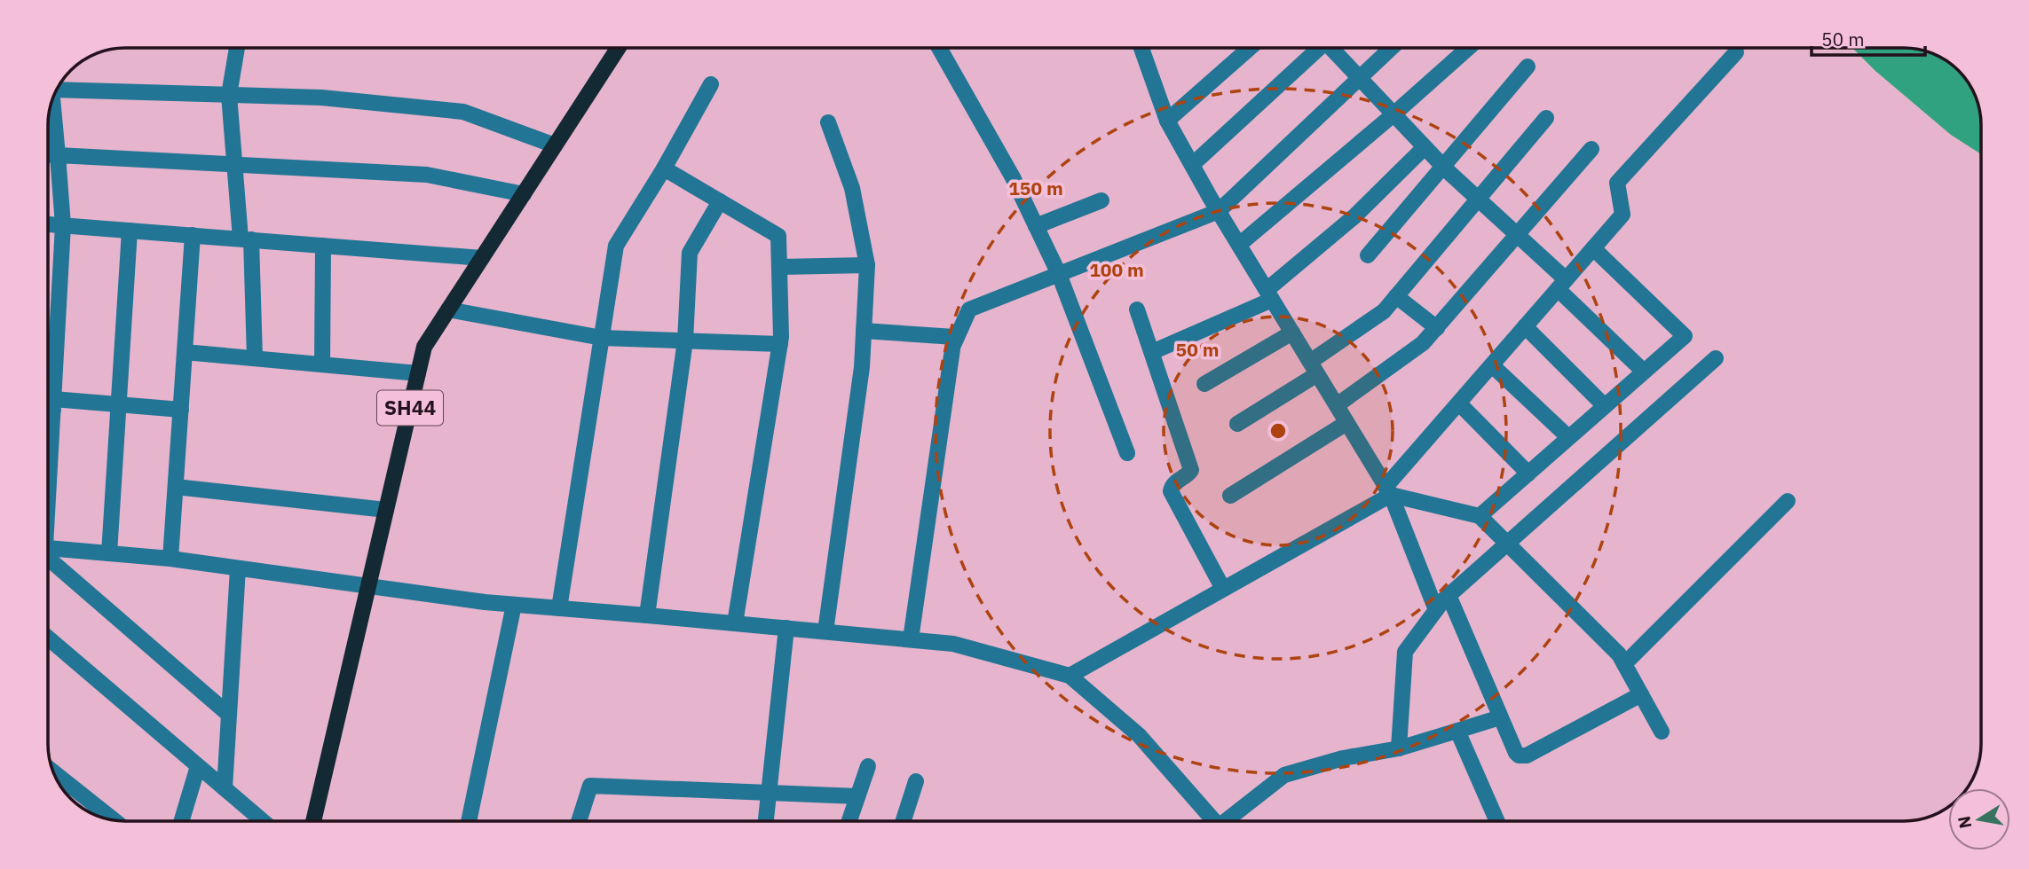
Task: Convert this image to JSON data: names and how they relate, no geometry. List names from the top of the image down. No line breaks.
{"streets":{"main road":["SH44"]},"scale_bar":"50 m","north":"left","rings":["150 m","100 m","50 m"]}
